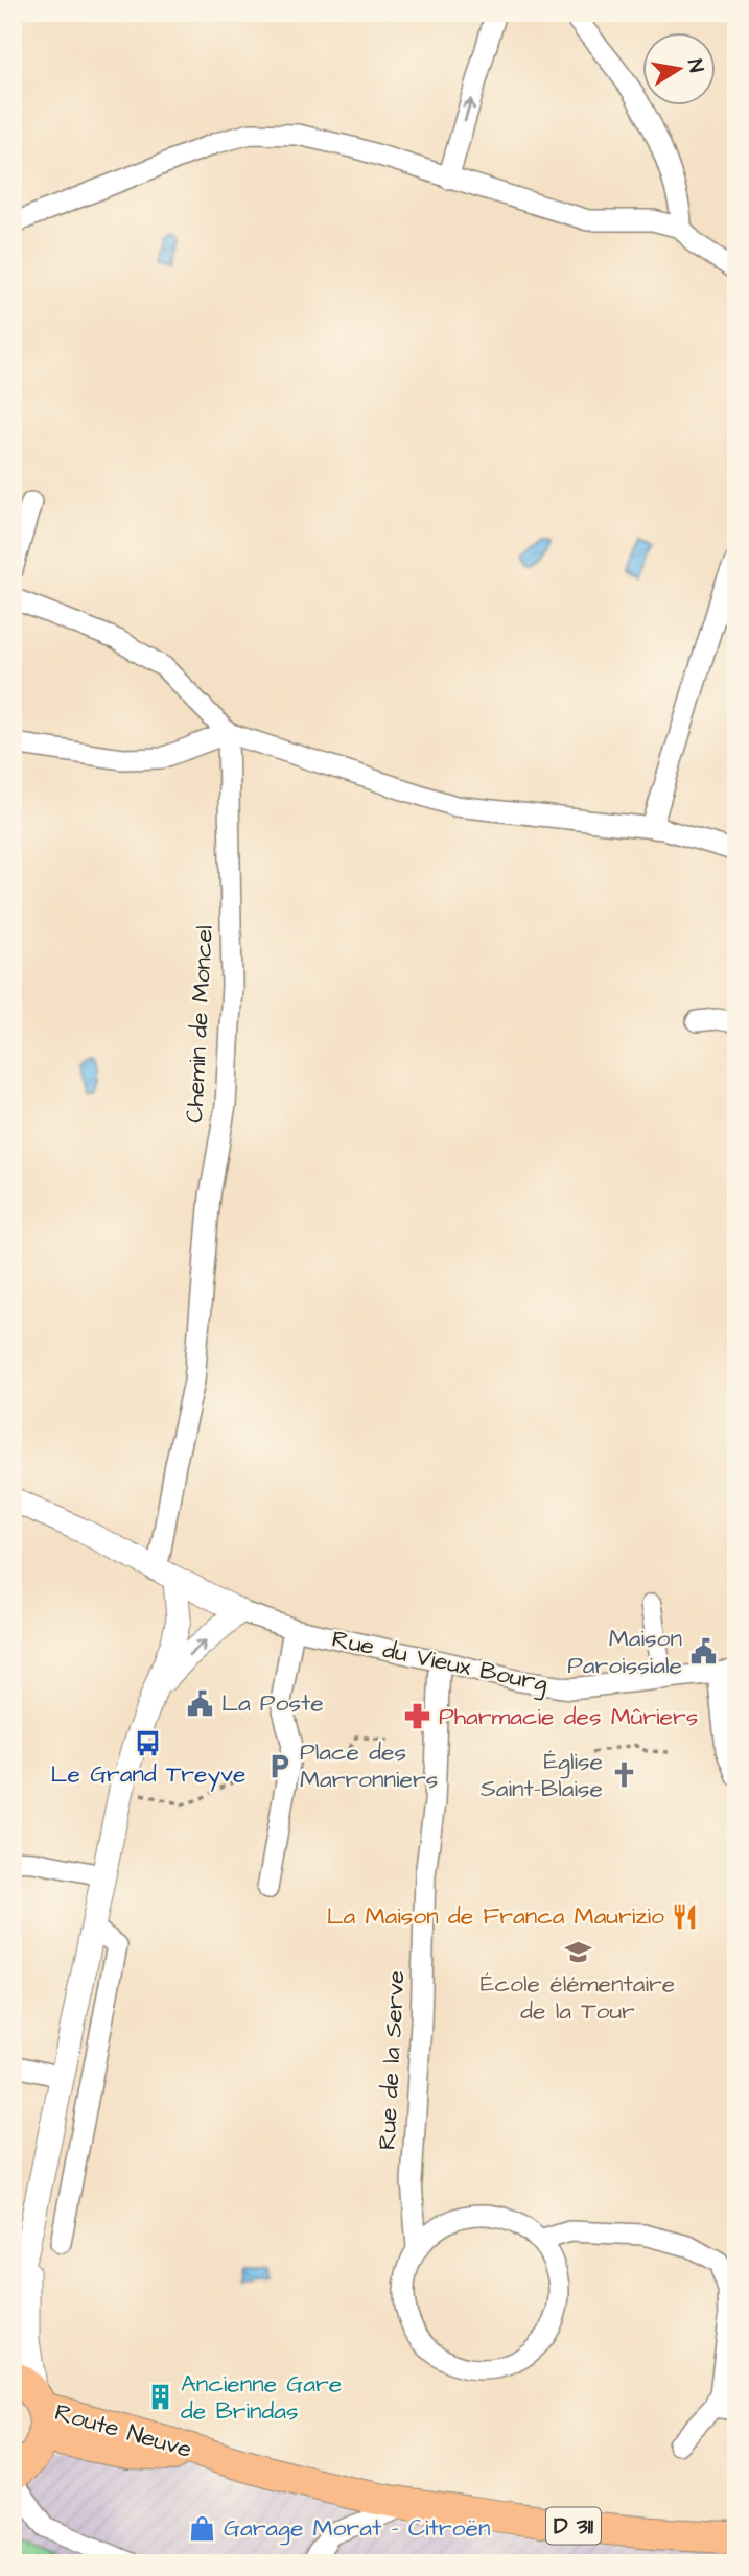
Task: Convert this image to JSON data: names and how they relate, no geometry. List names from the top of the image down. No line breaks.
{"streets":{"main road":["Route Neuve","D 311"],"street":["Chemin de Moncel","Rue du Vieux Bourg","Rue de la Serve"]},"crossings":[["Chemin de Moncel","Rue du Vieux Bourg"],["Rue du Vieux Bourg","Rue de la Serve"],["Route Neuve","D 311"]],"places":{"public building":["Maison Paroissiale","La Poste"],"pharmacy":["Pharmacie des Mûriers"],"bus stop":["Le Grand Treyve"],"parking":["Place des Marronniers"],"church":["Église Saint-Blaise"],"restaurant":["La Maison de Franca Maurizio"],"school or university":["École élémentaire de la Tour"],"building":["Ancienne Gare de Brindas"],"shop":["Garage Morat - Citroën"]},"north":"right"}
